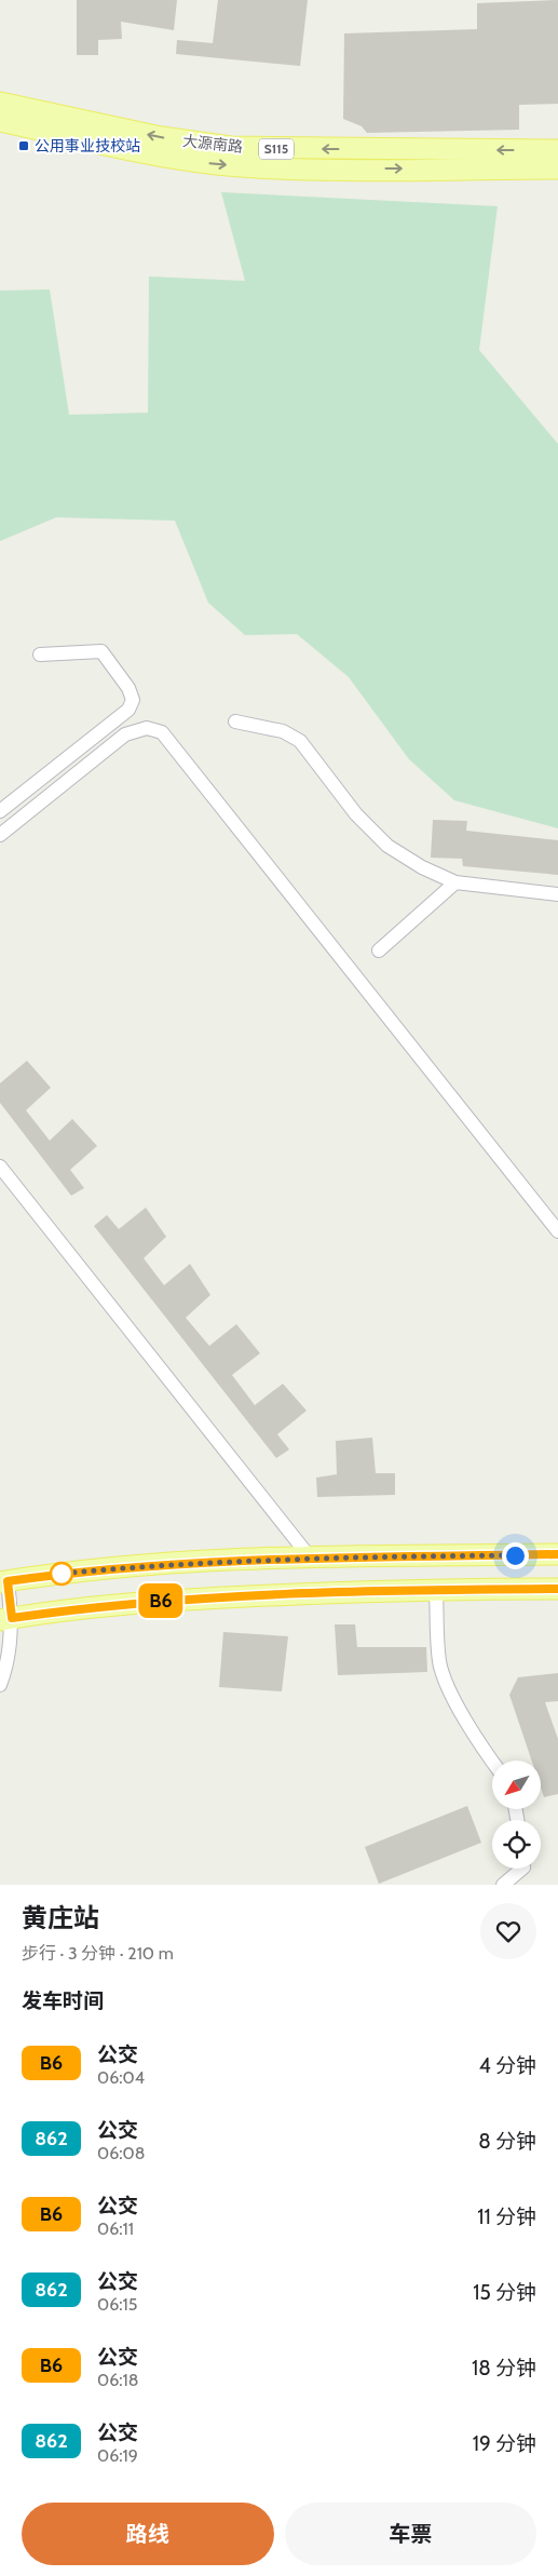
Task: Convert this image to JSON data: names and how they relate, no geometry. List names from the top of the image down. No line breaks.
{"streets":{"main road":["大源南路","S115"]},"places":{"transit":["公用事业技校站"]},"lines":["bus line B6"],"north":"bottom left","page":{"on_map":"B6","heading":[["黄庄站","步行 · 3 分钟 · 210 m"],"发车时间"],"list":[{"mark":"B6","name":"公交","note":"06:04","value":"4 分钟"},{"mark":"862","name":"公交","note":"06:08","value":"8 分钟"},{"mark":"B6","name":"公交","note":"06:11","value":"11 分钟"},{"mark":"862","name":"公交","note":"06:15","value":"15 分钟"},{"mark":"B6","name":"公交","note":"06:18","value":"18 分钟"},{"mark":"862","name":"公交","note":"06:19","value":"19 分钟"}],"buttons":["路线","车票"]}}
